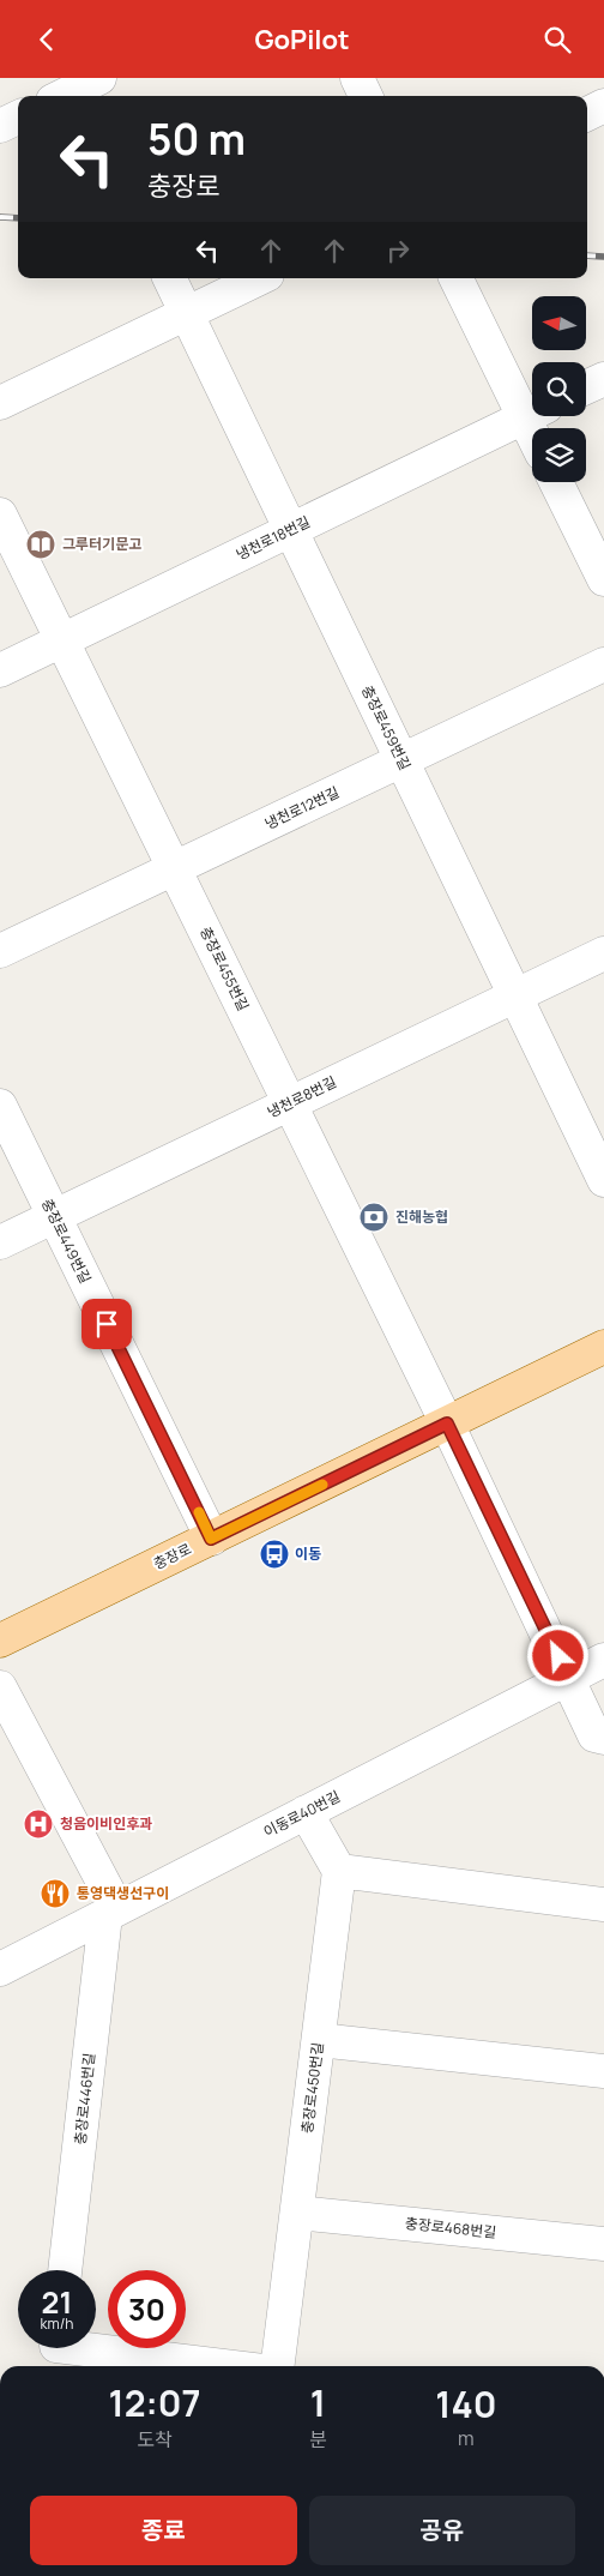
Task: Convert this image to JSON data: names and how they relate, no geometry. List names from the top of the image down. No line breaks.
{"streets":{"main road":["충장로"],"street":["냉천로18번길","충장로459번길","냉천로12번길","충장로455번길","냉천로8번길","충장로449번길","이동로40번길","충장로450번길","충장로446번길","충장로468번길"]},"crossings":[["냉천로18번길","충장로459번길"],["냉천로18번길","충장로455번길"],["충장로459번길","냉천로12번길"],["충장로459번길","냉천로8번길"],["냉천로12번길","충장로455번길"],["충장로455번길","냉천로8번길"],["충장로455번길","충장로"],["충장로455번길","이동로40번길"],["냉천로8번길","충장로449번길"],["충장로449번길","충장로"],["이동로40번길","충장로446번길"],["충장로450번길","충장로468번길"]],"places":{"library":["그루터기문고"],"bank":["진해농협"],"bus stop":["이동"],"hospital":["청음이비인후과"],"restaurant":["통영댁생선구이"]},"north":"left","page":{"header":"GoPilot","turn":["50 m","충장로"],"speed":"21 km/h","limit":"30","eta":["12:07","도착","1","분","140","m"],"buttons":["종료","공유"]}}
